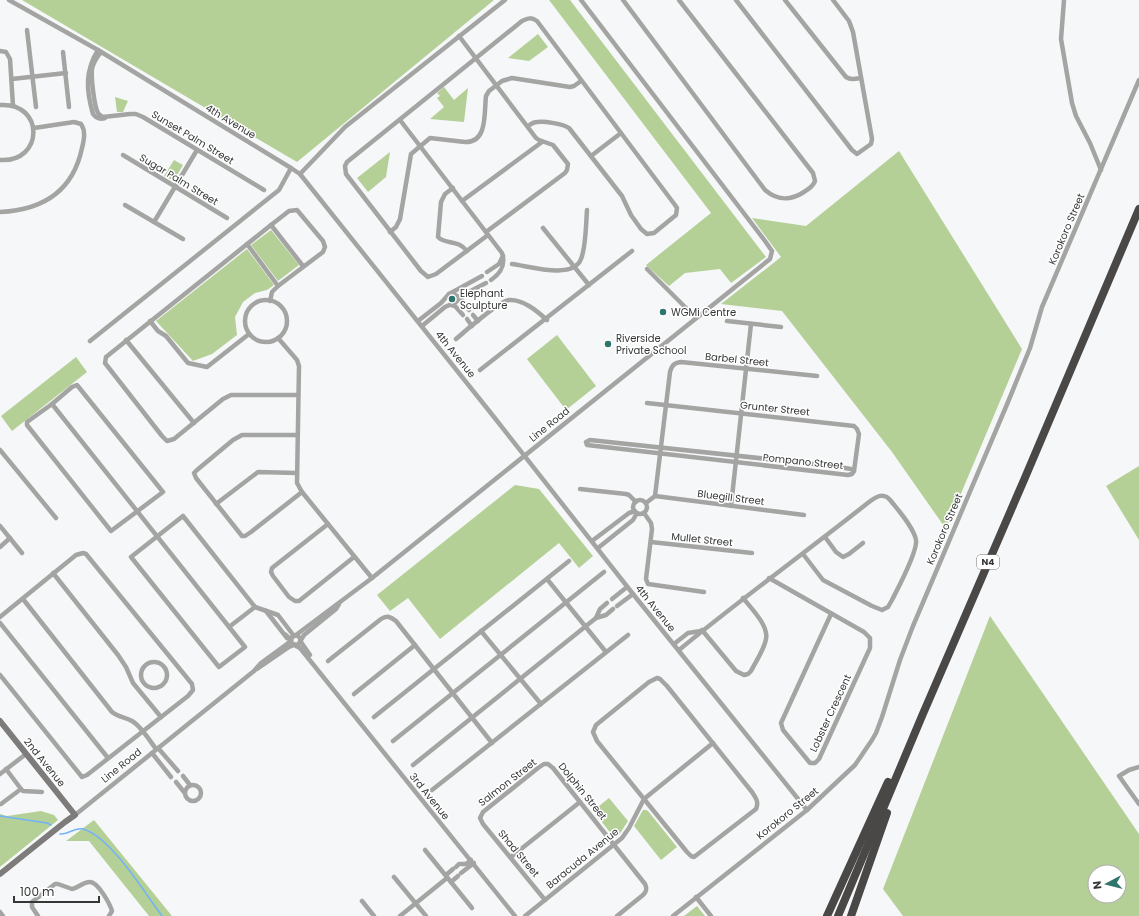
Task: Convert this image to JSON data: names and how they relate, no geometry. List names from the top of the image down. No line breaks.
{"streets":{"highway":["N4"],"street":["4th Avenue","Sunset Palm Street","Sugar Palm Street","Korokoro Street","Barbel Street","Grunter Street","Line Road","Pompano Street","Bluegill Street","Mullet Street","Lobster Crescent","2nd Avenue","Salmon Street","Dolphin Street","3rd Avenue","Shad Street","Baracuda Avenue"]},"crossings":[["4th Avenue","Sunset Palm Street"],["4th Avenue","Korokoro Street"],["4th Avenue","Line Road"],["Barbel Street","Grunter Street"],["Grunter Street","Pompano Street"],["Line Road","2nd Avenue"],["Line Road","3rd Avenue"],["Salmon Street","Dolphin Street"],["Salmon Street","Shad Street"],["Dolphin Street","Baracuda Avenue"],["Shad Street","Baracuda Avenue"]],"places":["Elephant Sculpture","WGMi Centre","Riverside Private School"],"scale_bar":"100 m","north":"left"}
